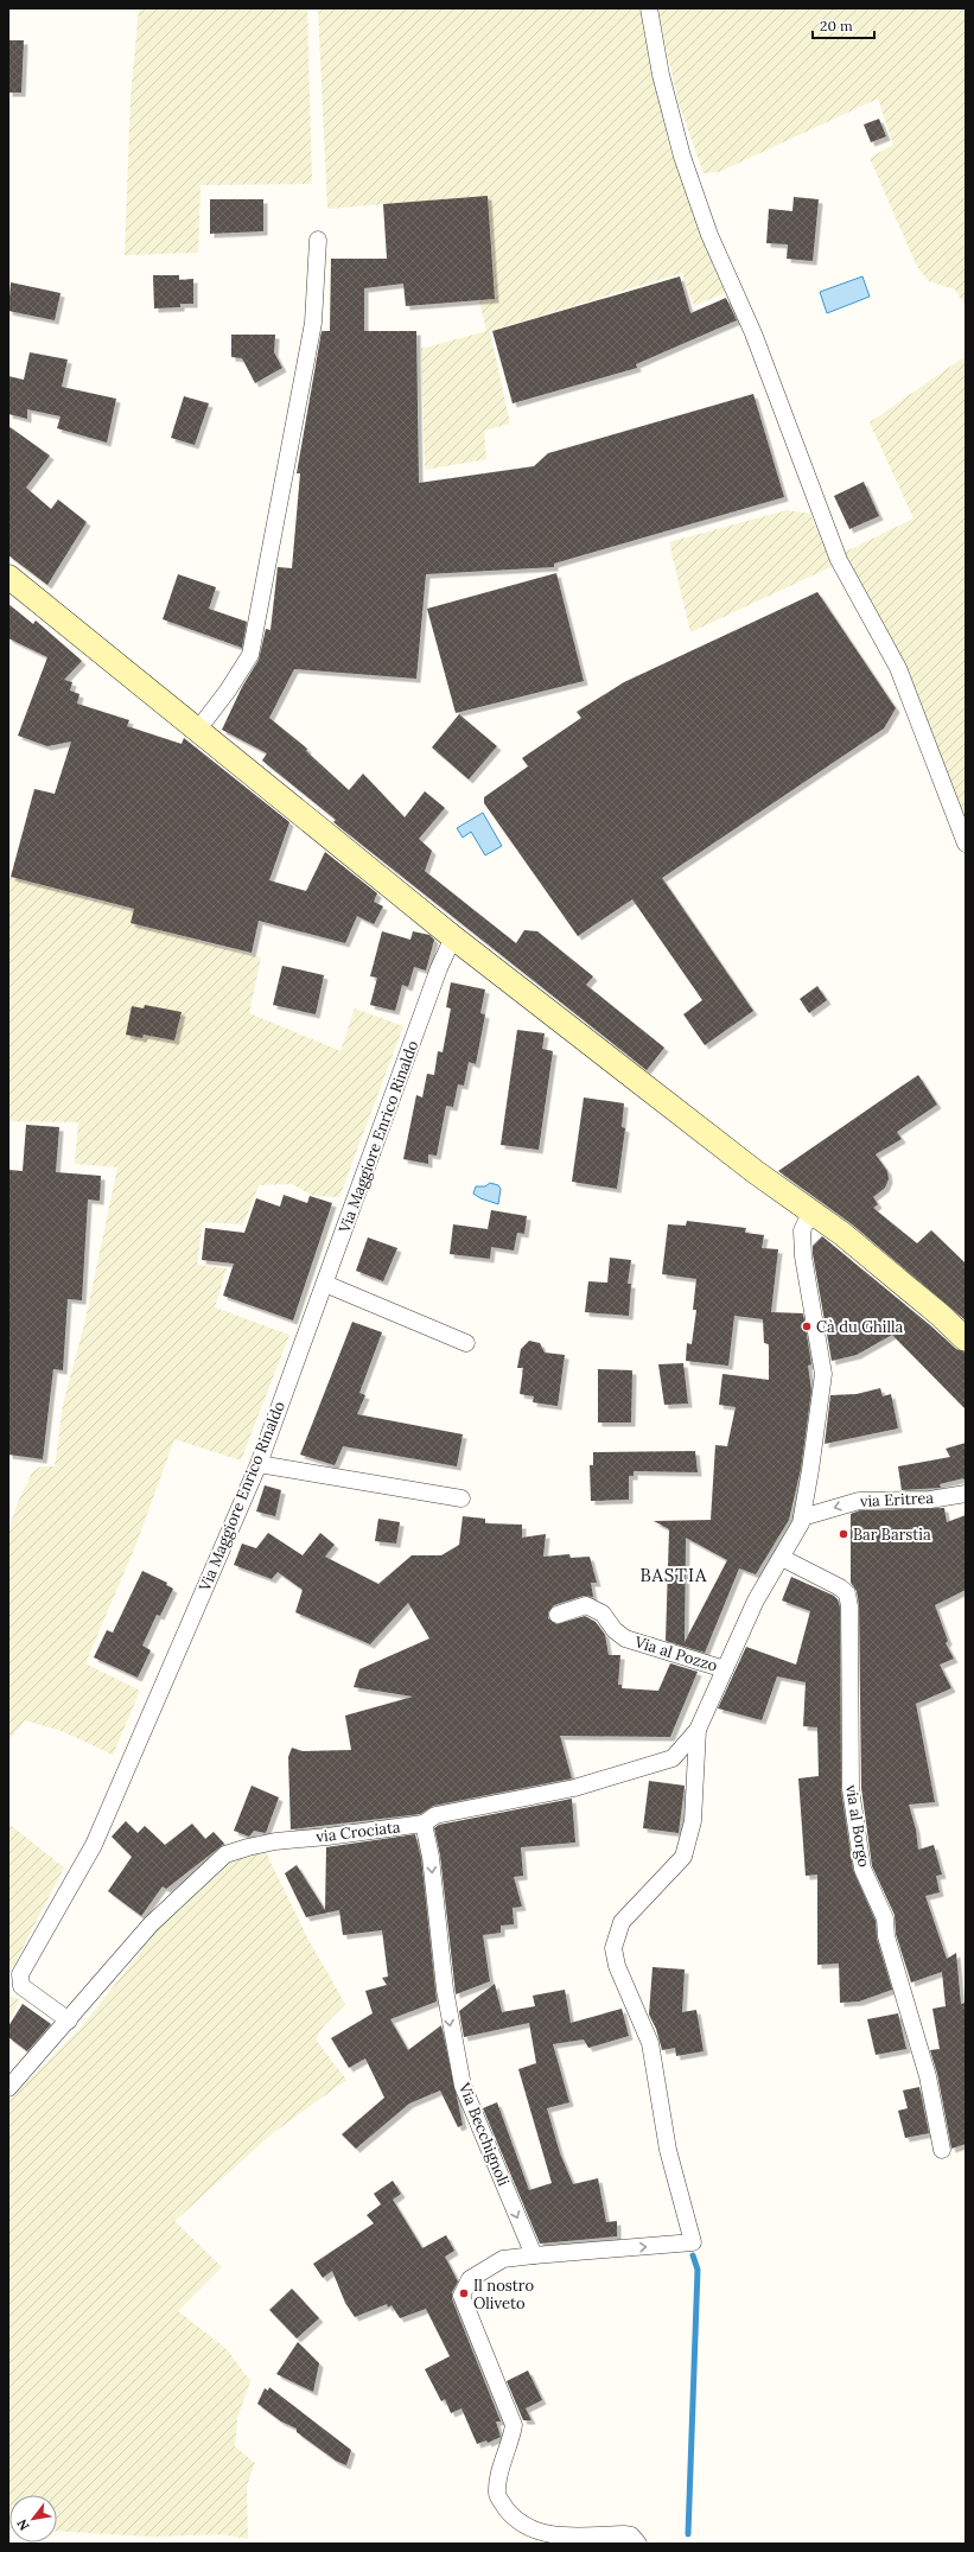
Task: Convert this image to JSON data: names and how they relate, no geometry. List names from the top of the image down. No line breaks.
{"streets":{"street":["Via Maggiore Enrico Rinaldo","via Eritrea","Via al Pozzo","via al Borgo","via Crociata","Via Becchignoli"]},"crossings":[["Via Maggiore Enrico Rinaldo","via Crociata"],["via Crociata","Via Becchignoli"]],"one_way":["via Eritrea","Via Becchignoli"],"districts":["BASTIA"],"places":["Cà du Ghilla","Bar Barstia","Il nostro Oliveto"],"scale_bar":"20 m","north":"bottom left"}
